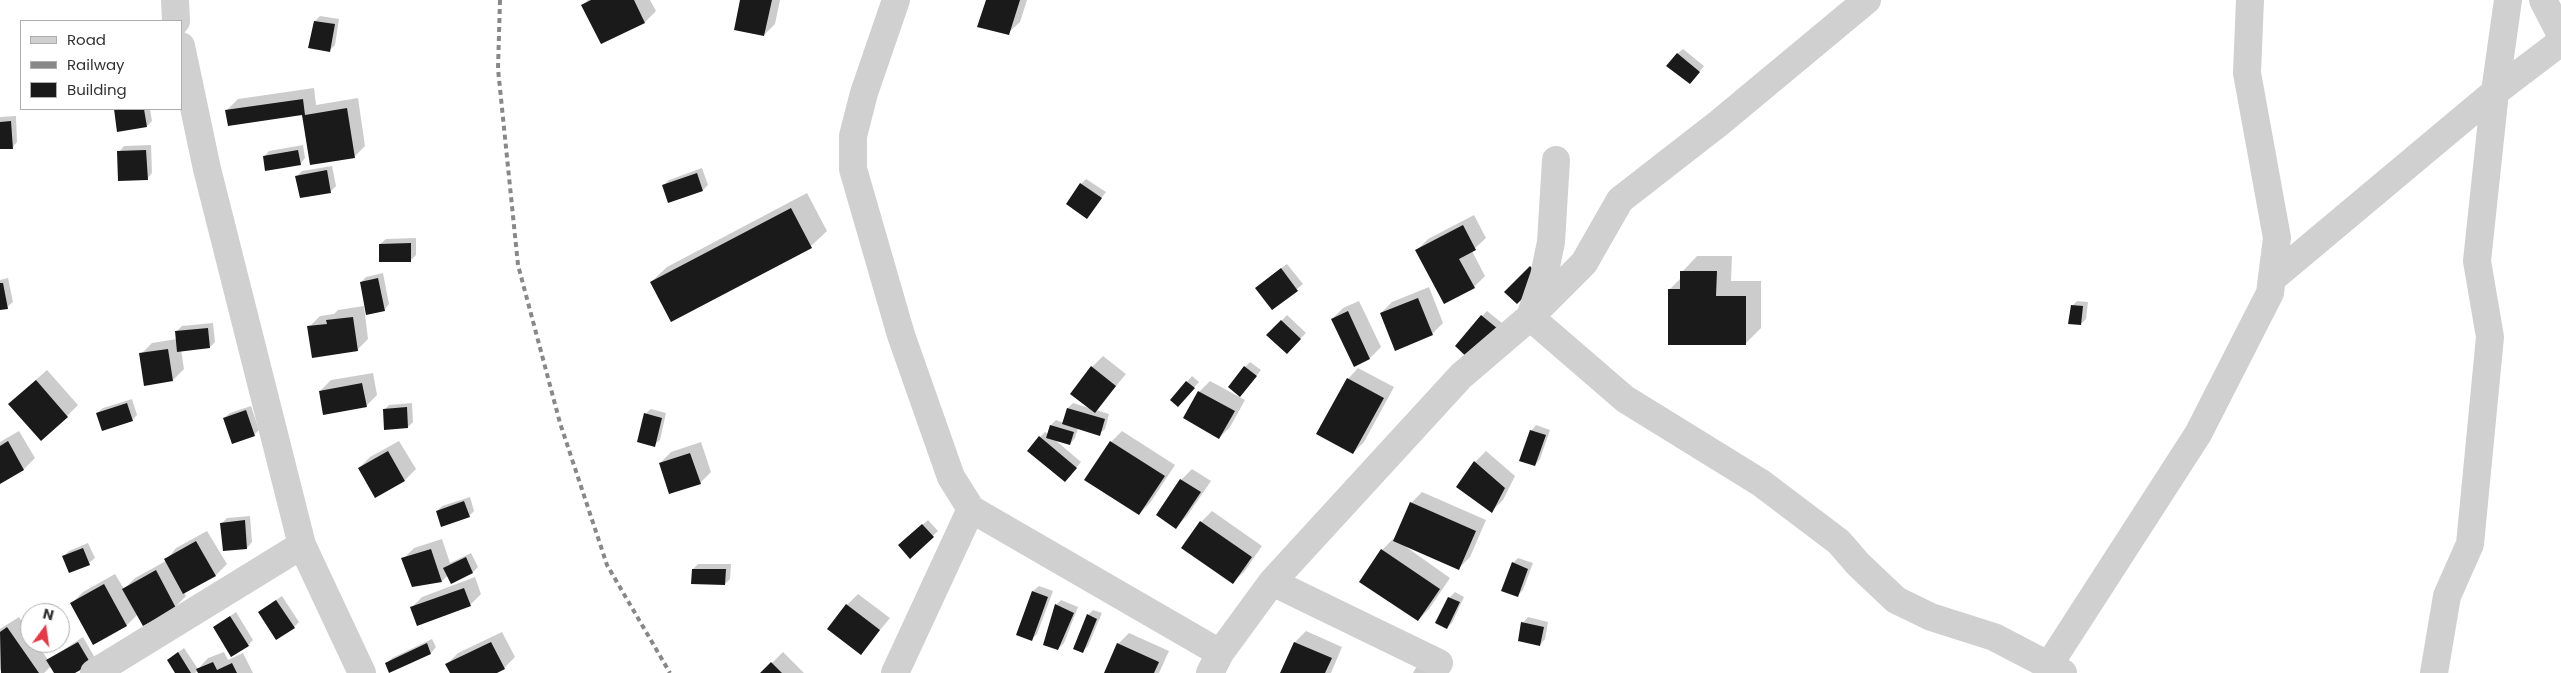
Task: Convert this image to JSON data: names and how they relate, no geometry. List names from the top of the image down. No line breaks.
{"legend":["Road","Railway","Building"],"north":"top"}
